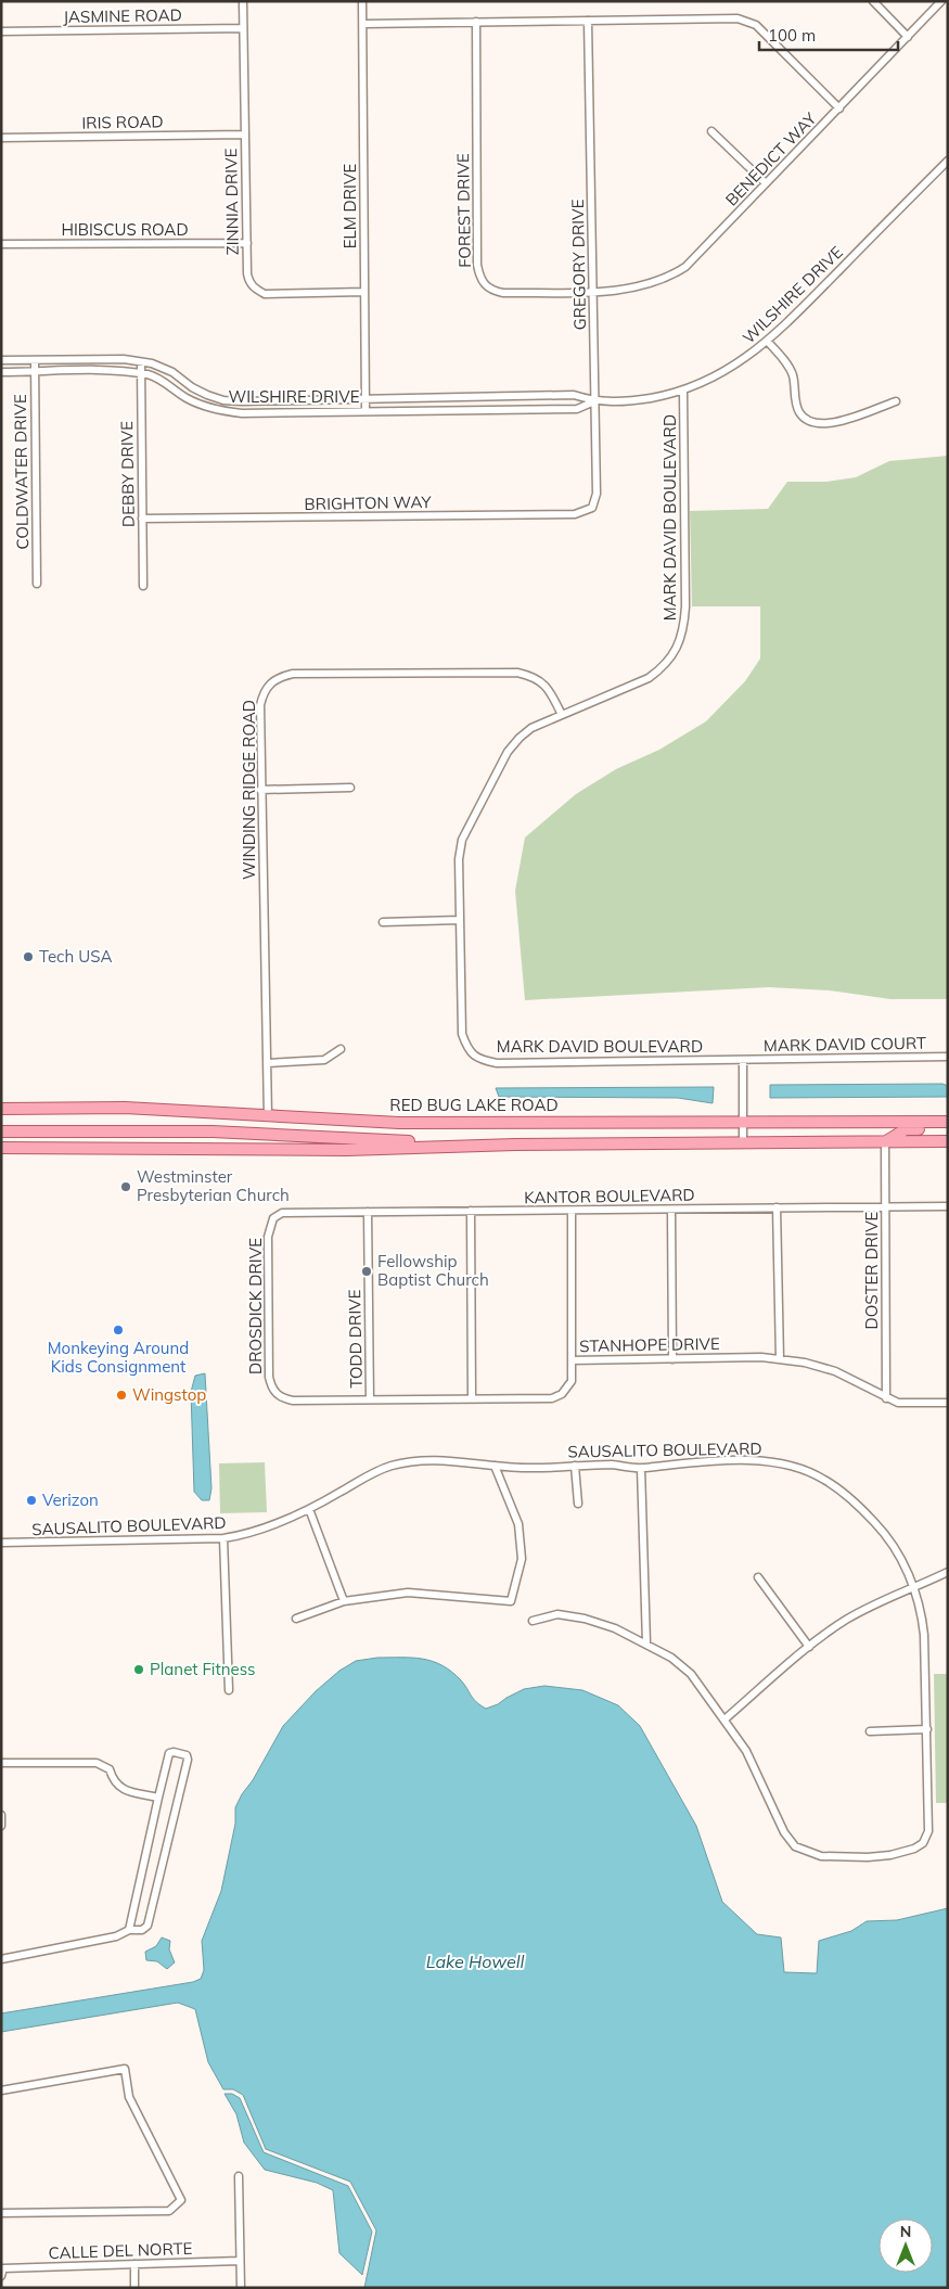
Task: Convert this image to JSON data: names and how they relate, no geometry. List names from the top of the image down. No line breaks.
{"streets":{"main road":["RED BUG LAKE ROAD"],"street":["JASMINE ROAD","IRIS ROAD","BENEDICT WAY","ZINNIA DRIVE","ELM DRIVE","FOREST DRIVE","HIBISCUS ROAD","GREGORY DRIVE","WILSHIRE DRIVE","COLDWATER DRIVE","DEBBY DRIVE","BRIGHTON WAY","MARK DAVID BOULEVARD","WINDING RIDGE ROAD","MARK DAVID COURT","KANTOR BOULEVARD","DOSTER DRIVE","DROSDICK DRIVE","TODD DRIVE","STANHOPE DRIVE","SAUSALITO BOULEVARD","CALLE DEL NORTE"]},"crossings":[["JASMINE ROAD","ZINNIA DRIVE"],["IRIS ROAD","ZINNIA DRIVE"],["BENEDICT WAY","FOREST DRIVE"],["BENEDICT WAY","GREGORY DRIVE"],["ZINNIA DRIVE","ELM DRIVE"],["ZINNIA DRIVE","HIBISCUS ROAD"],["ELM DRIVE","WILSHIRE DRIVE"],["FOREST DRIVE","GREGORY DRIVE"],["GREGORY DRIVE","WILSHIRE DRIVE"],["GREGORY DRIVE","BRIGHTON WAY"],["WILSHIRE DRIVE","COLDWATER DRIVE"],["WILSHIRE DRIVE","DEBBY DRIVE"],["WILSHIRE DRIVE","MARK DAVID BOULEVARD"],["DEBBY DRIVE","BRIGHTON WAY"],["MARK DAVID BOULEVARD","WINDING RIDGE ROAD"],["MARK DAVID BOULEVARD","MARK DAVID COURT"],["WINDING RIDGE ROAD","RED BUG LAKE ROAD"],["KANTOR BOULEVARD","DOSTER DRIVE"],["KANTOR BOULEVARD","DROSDICK DRIVE"],["KANTOR BOULEVARD","TODD DRIVE"],["DOSTER DRIVE","STANHOPE DRIVE"],["DROSDICK DRIVE","STANHOPE DRIVE"],["TODD DRIVE","STANHOPE DRIVE"]],"water":["Lake Howell"],"places":["Tech USA","Westminster Presbyterian Church","Fellowship Baptist Church","Monkeying Around Kids Consignment","Wingstop","Verizon","Planet Fitness"],"scale_bar":"100 m","north":"top"}
